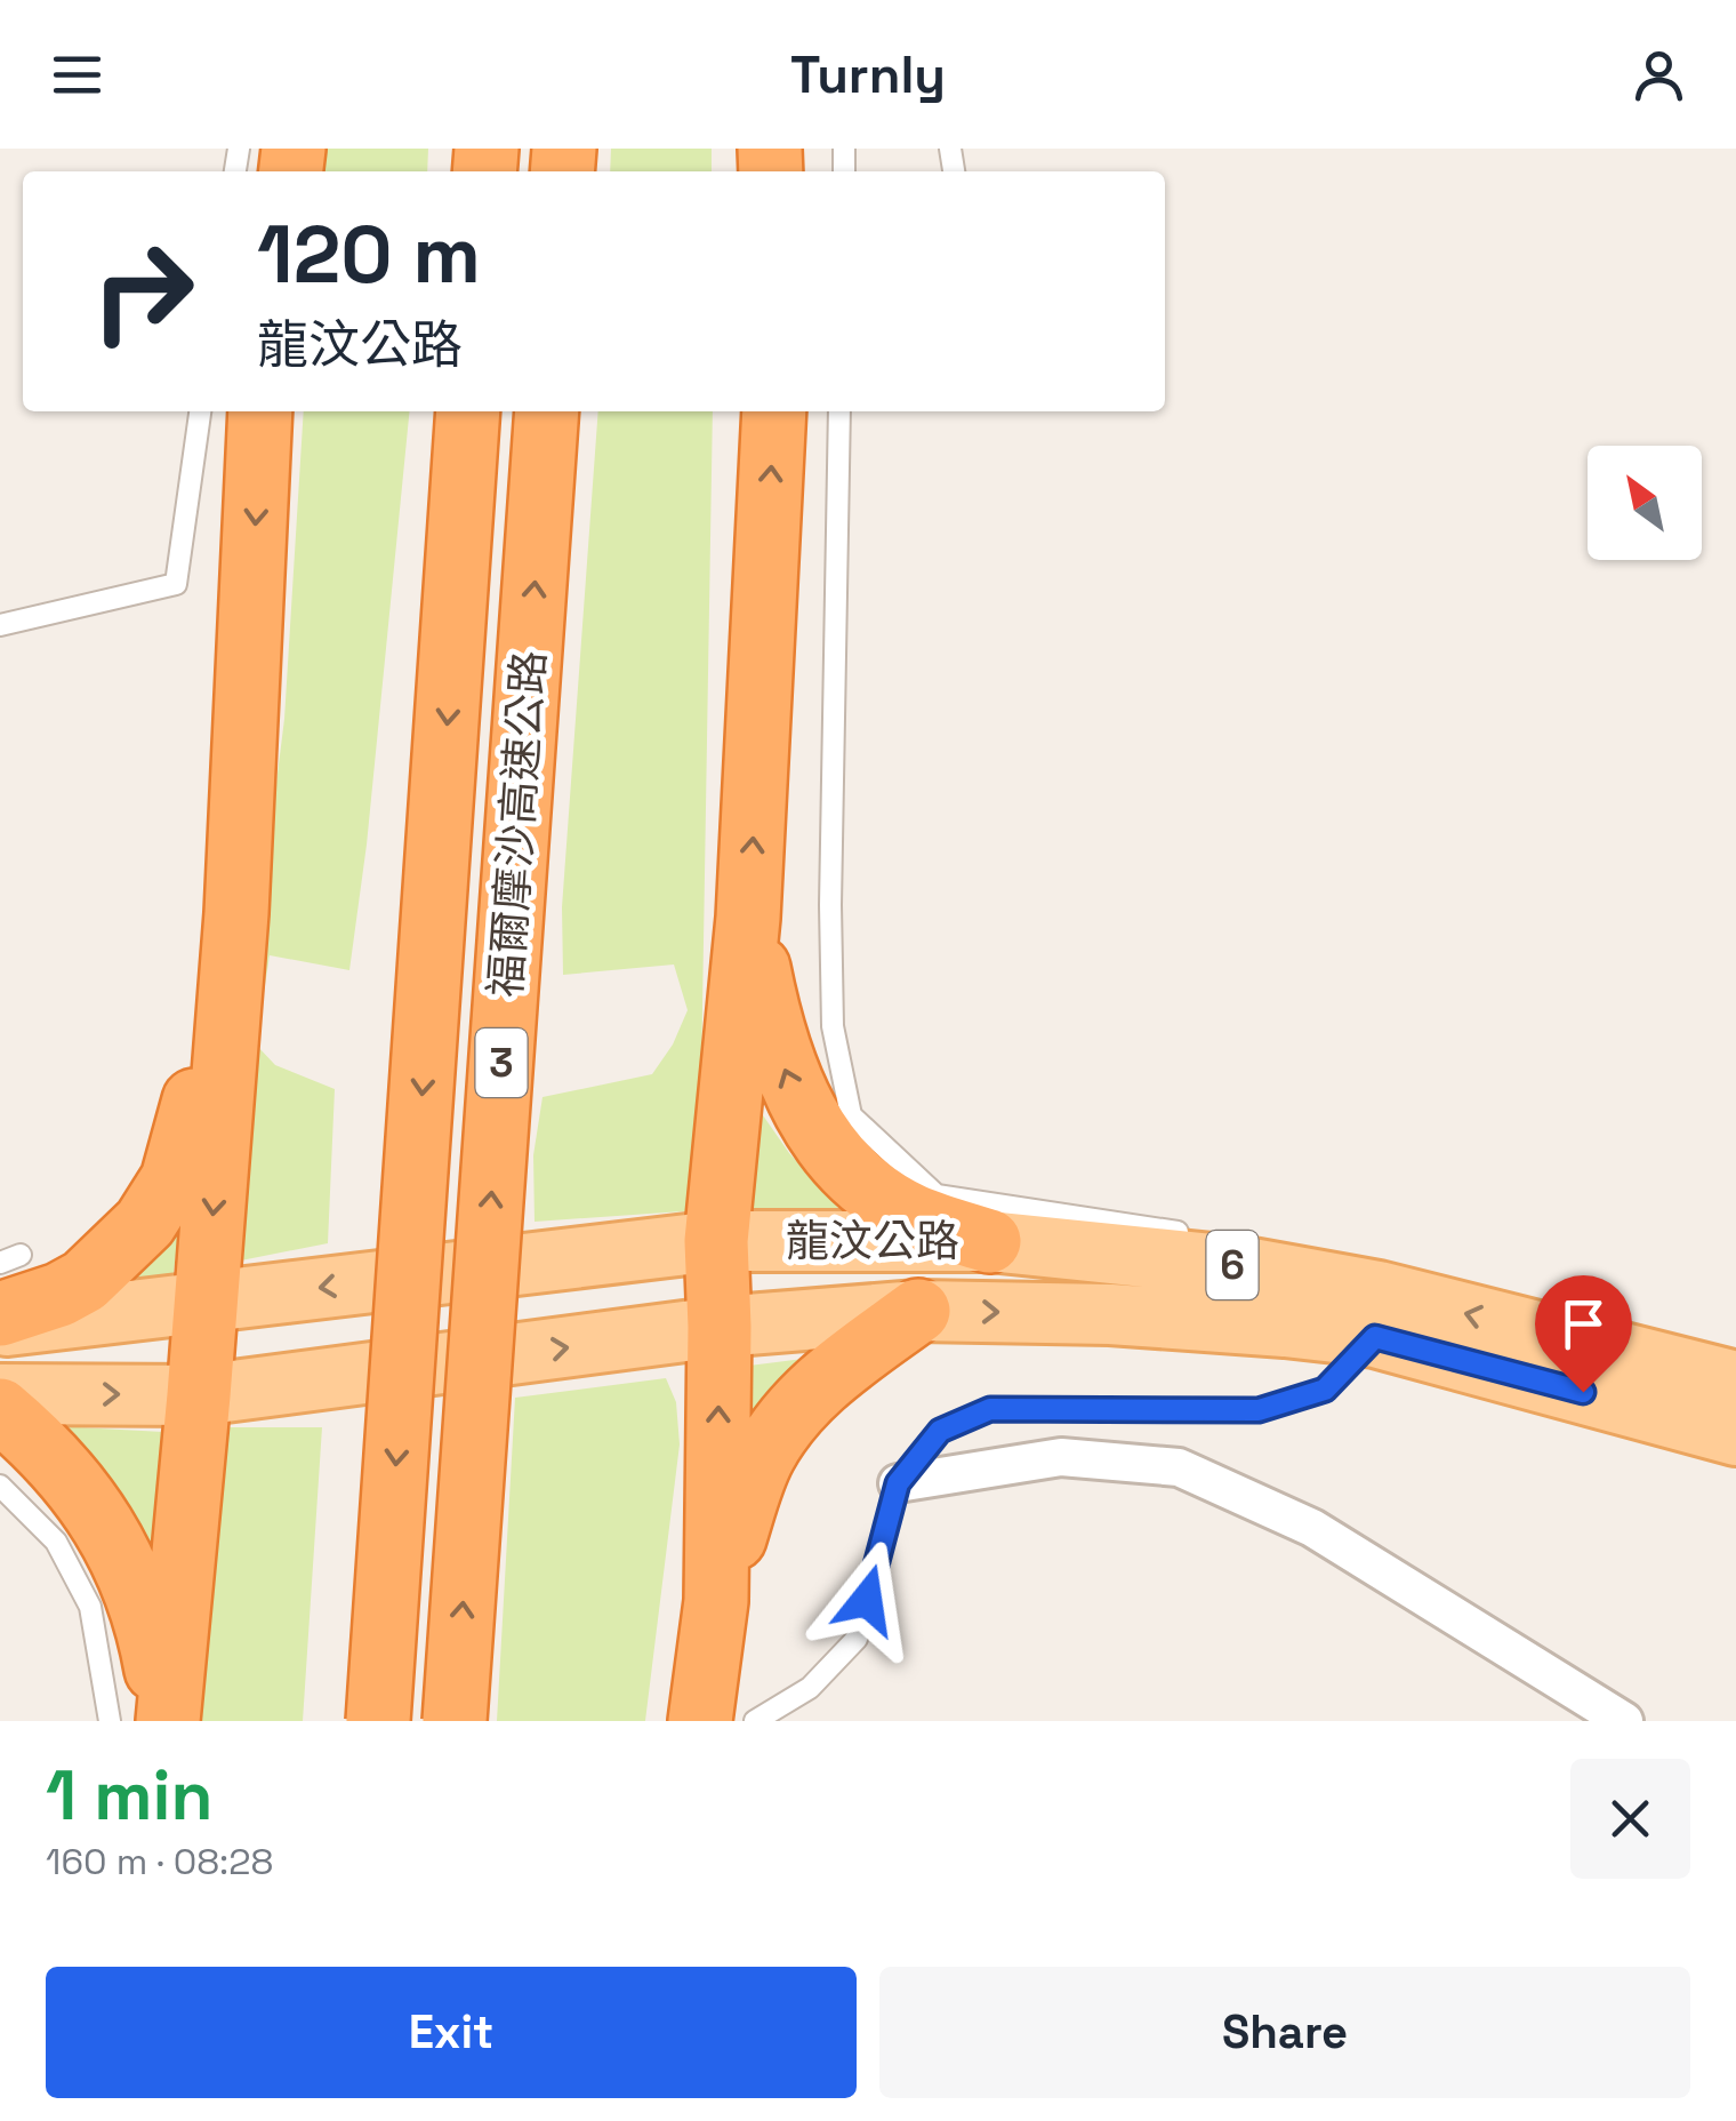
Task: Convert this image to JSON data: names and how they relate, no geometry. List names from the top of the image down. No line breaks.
{"streets":{"highway":["福爾摩沙高速公路","3"],"main road":["龍汶公路","6"]},"north":"top left","page":{"header":"Turnly","turn":["120 m","龍汶公路"],"heading":["1 min","160 m · 08:28"],"buttons":["Exit","Share"]}}
